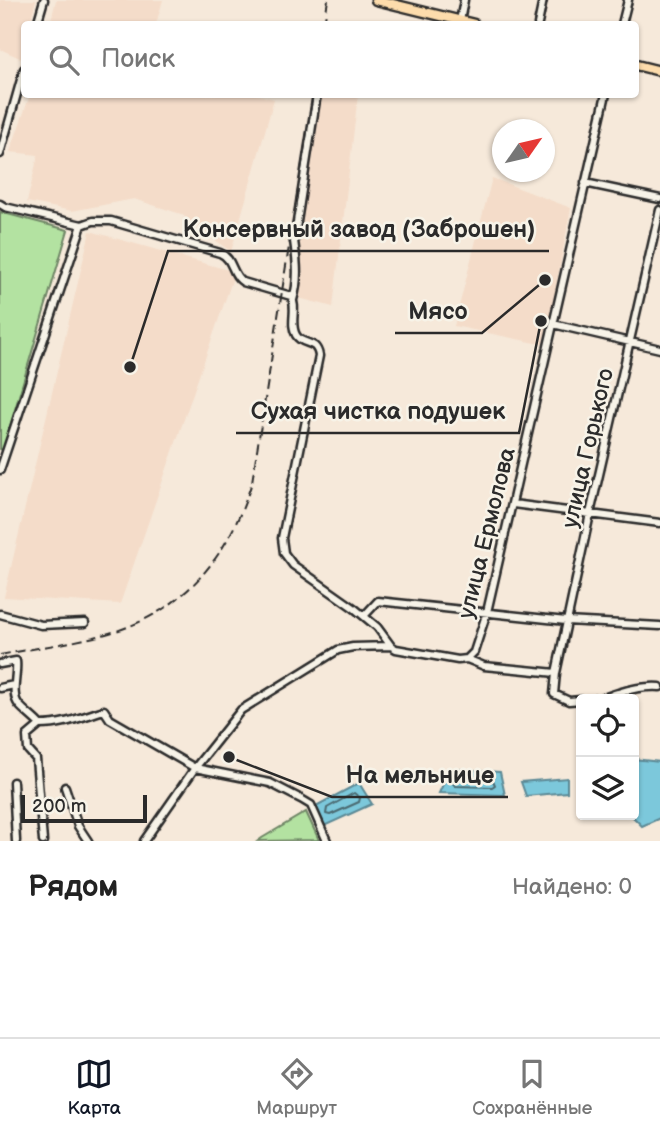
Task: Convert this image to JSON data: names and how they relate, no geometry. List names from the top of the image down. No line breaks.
{"streets":{"street":["улица Горького","улица Ермолова"]},"places":["Мясо","Сухая чистка подушек","Консервный завод (Заброшен)","На мельнице"],"scale_bar":"200 m","north":"top right","page":{"search":"Поиск","scale":"200 m","heading":["Рядом","Найдено: 0"],"nav":["Карта","Маршрут","Сохранённые"]}}
